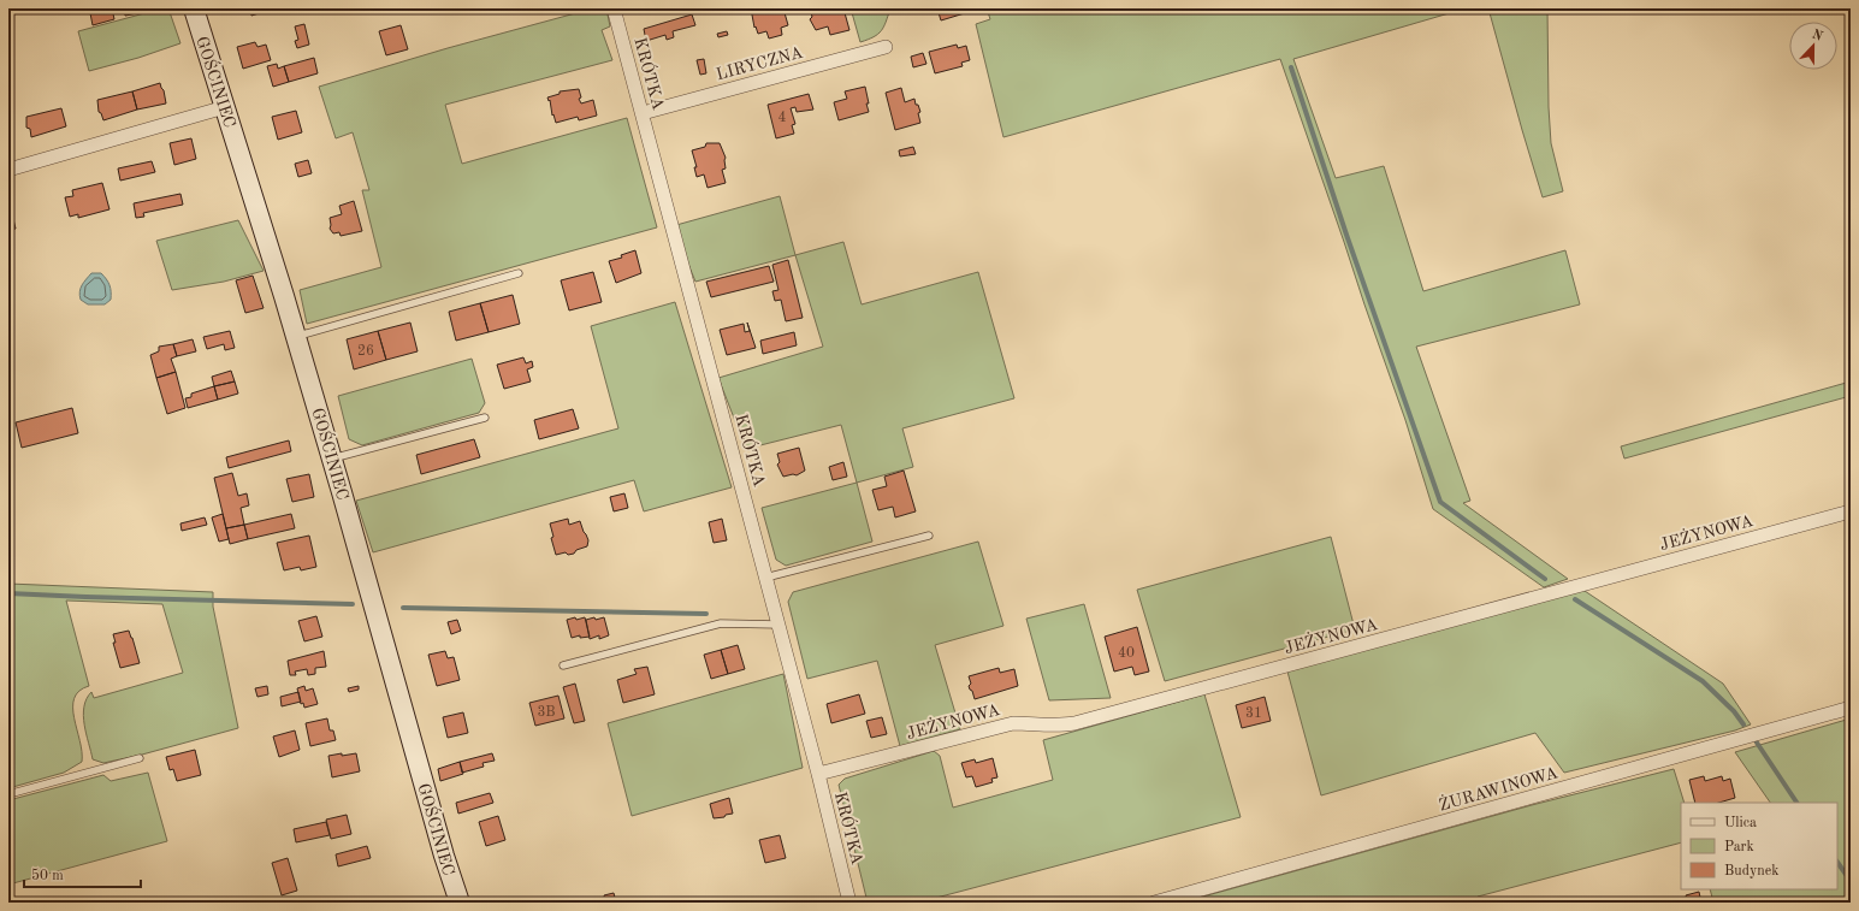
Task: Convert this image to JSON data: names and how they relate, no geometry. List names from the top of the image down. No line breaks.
{"streets":{"street":["LIRYCZNA","KRÓTKA","GOŚCINIEC","JEŻYNOWA","ŻURAWINOWA"]},"crossings":[["LIRYCZNA","KRÓTKA"],["KRÓTKA","JEŻYNOWA"]],"house_numbers":["4","26","40","3B","31"],"legend":["Ulica","Park","Budynek"],"scale_bar":"50 m","north":"top"}
